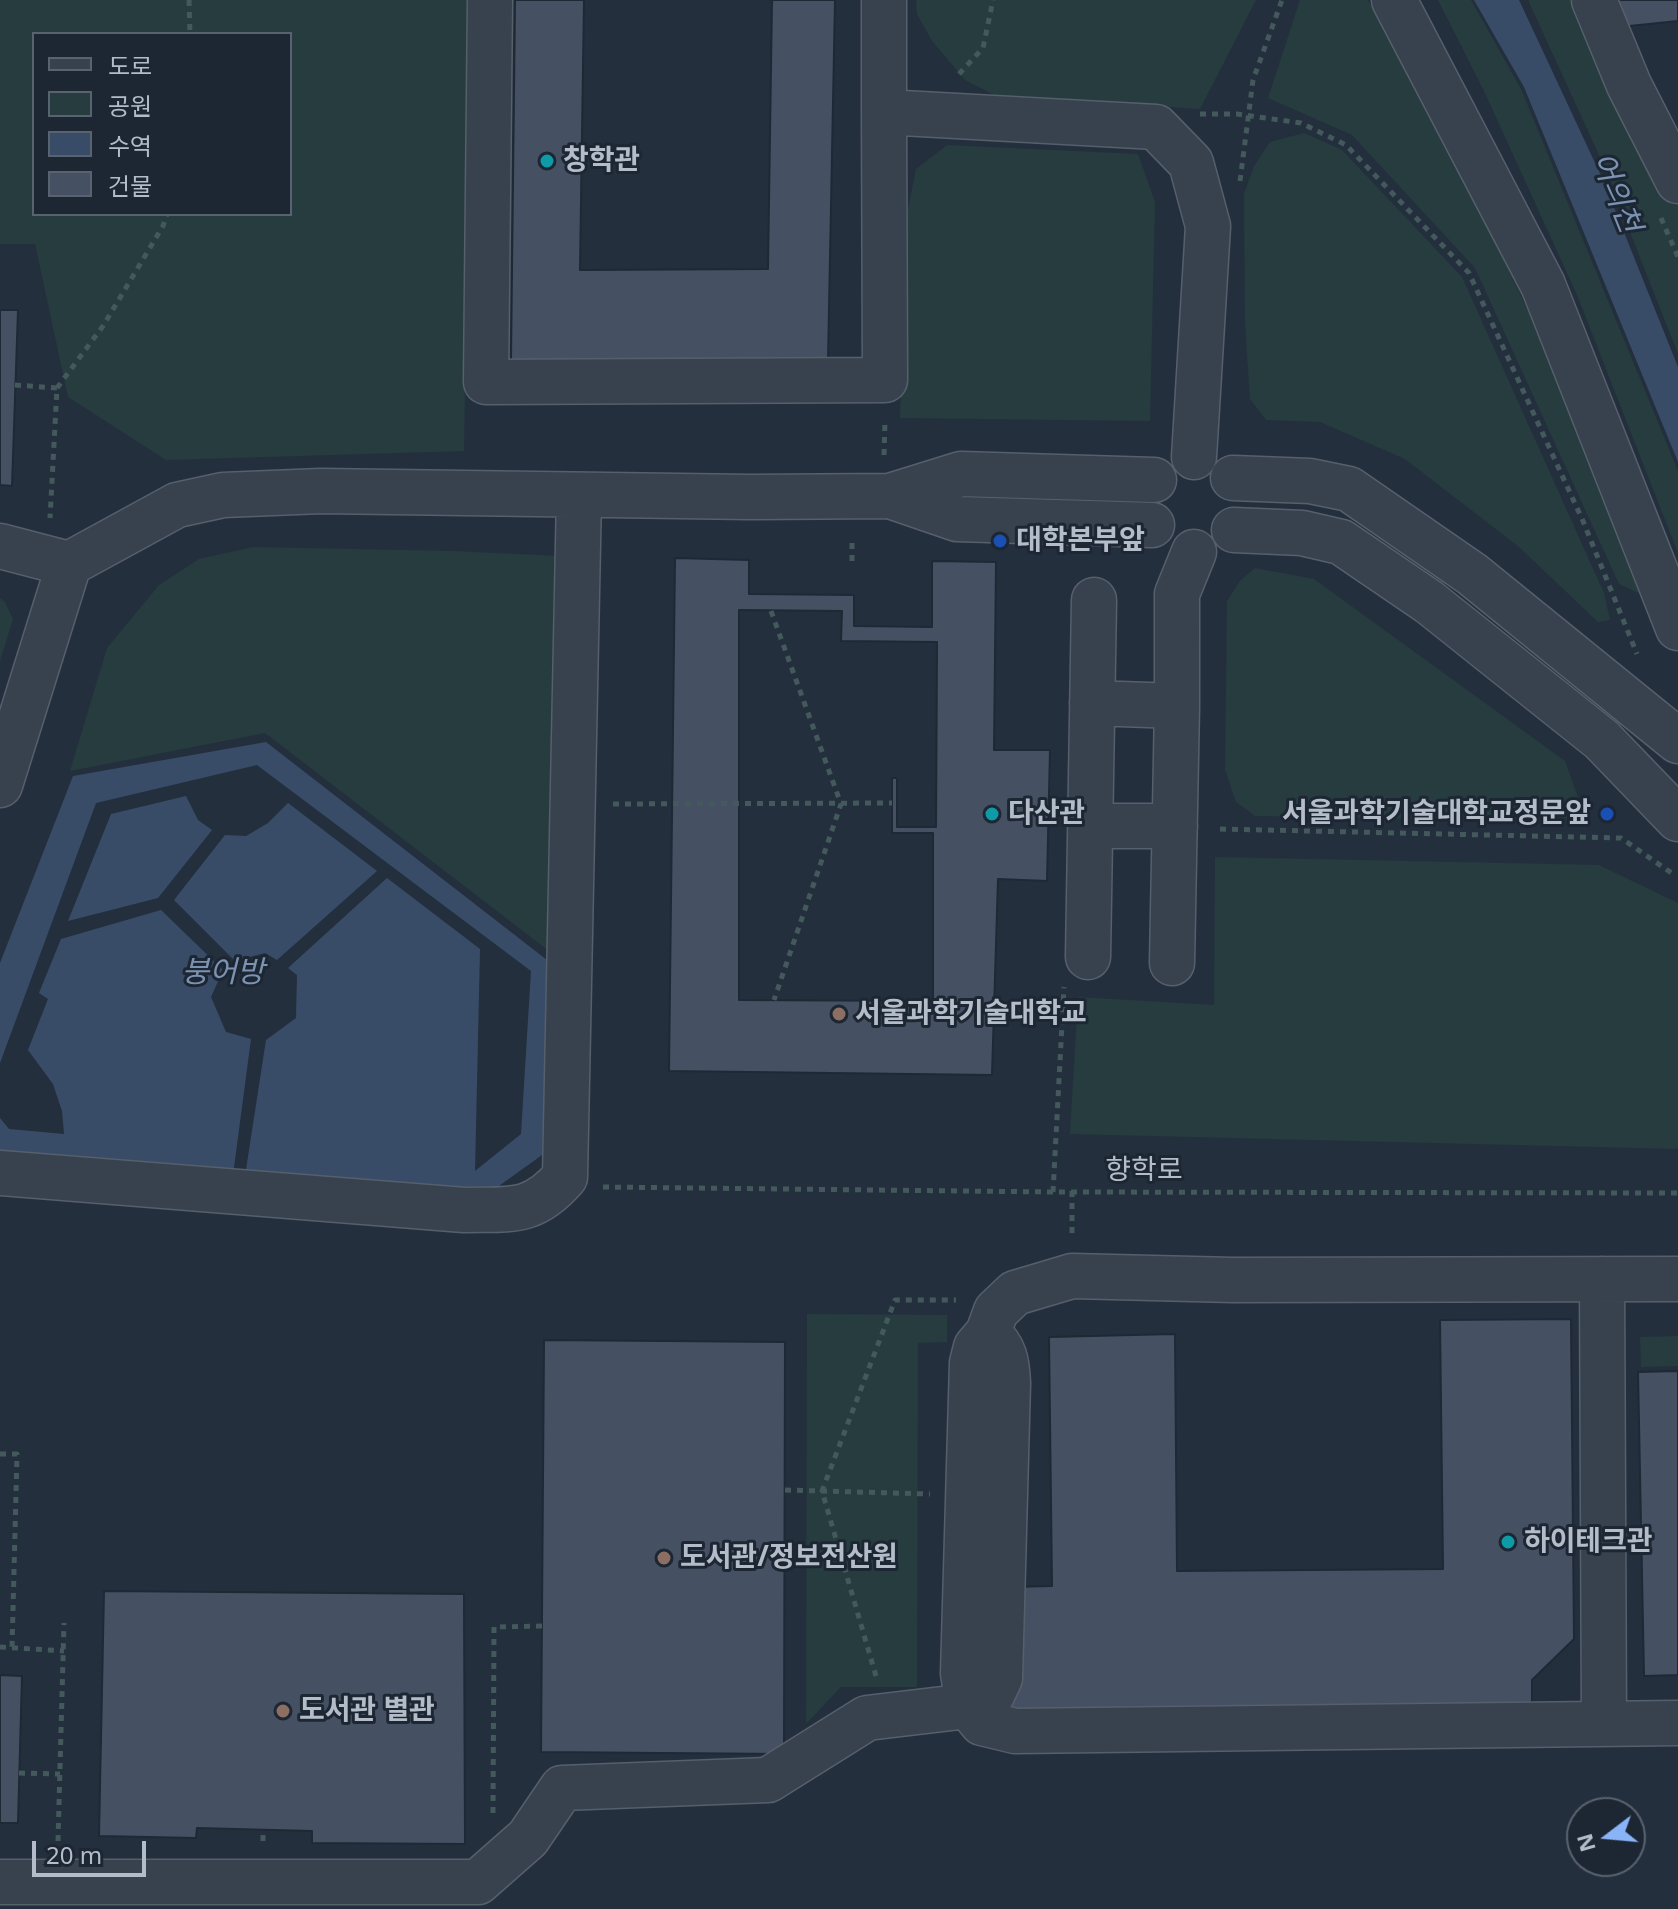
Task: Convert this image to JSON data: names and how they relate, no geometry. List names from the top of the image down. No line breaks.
{"streets":{"path":["향학로"]},"water":["어의천","붕어방"],"places":["창학관","대학본부앞","다산관","서울과학기술대학교정문앞","서울과학기술대학교","하이테크관","도서관/정보전산원","도서관 별관"],"legend":["도로","공원","수역","건물"],"scale_bar":"20 m","north":"left"}
